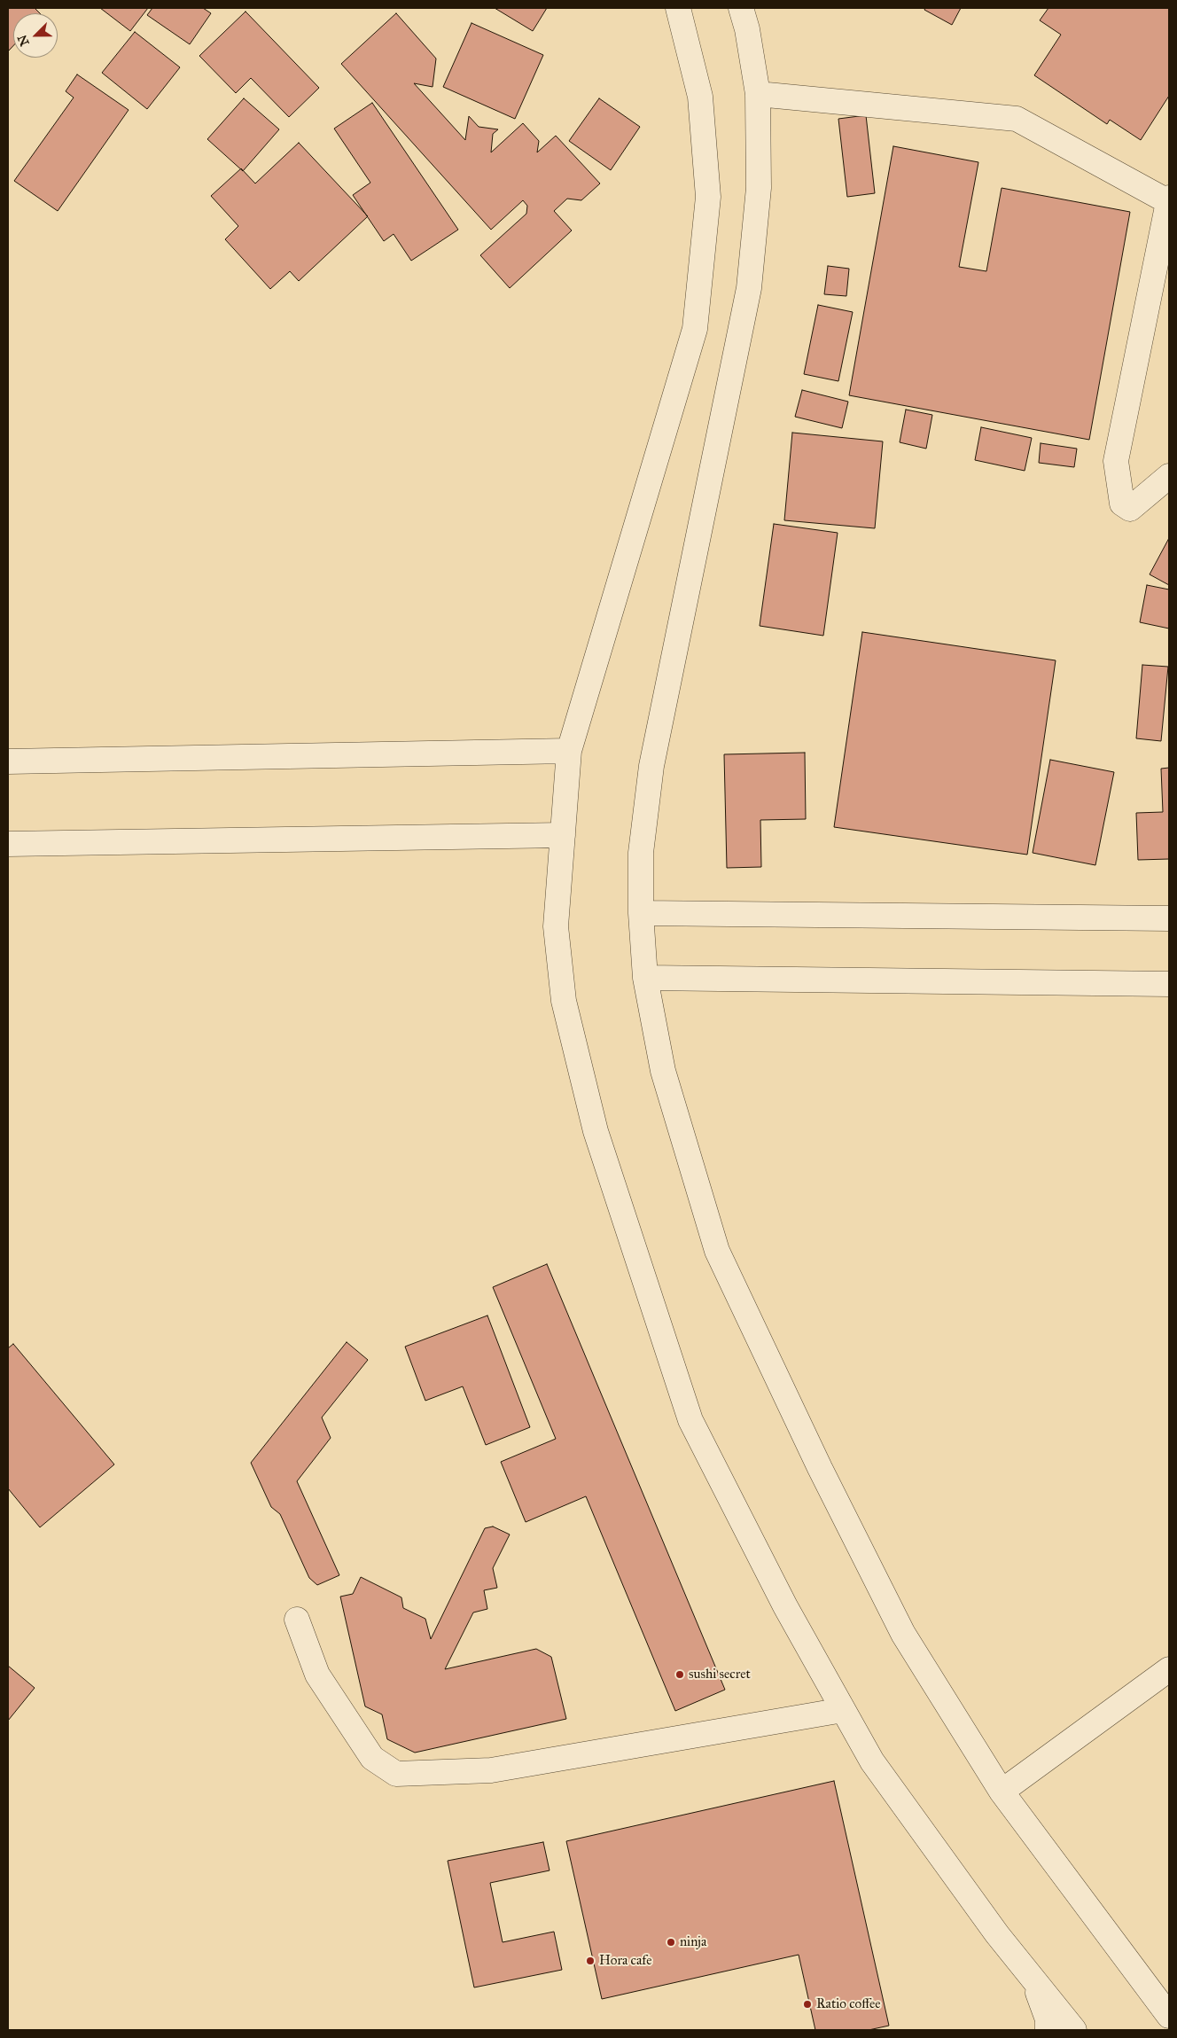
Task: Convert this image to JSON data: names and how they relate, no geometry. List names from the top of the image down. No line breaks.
{"places":["sushi secret","ninja","Hora cafe","Ratio coffee"],"north":"bottom left"}
